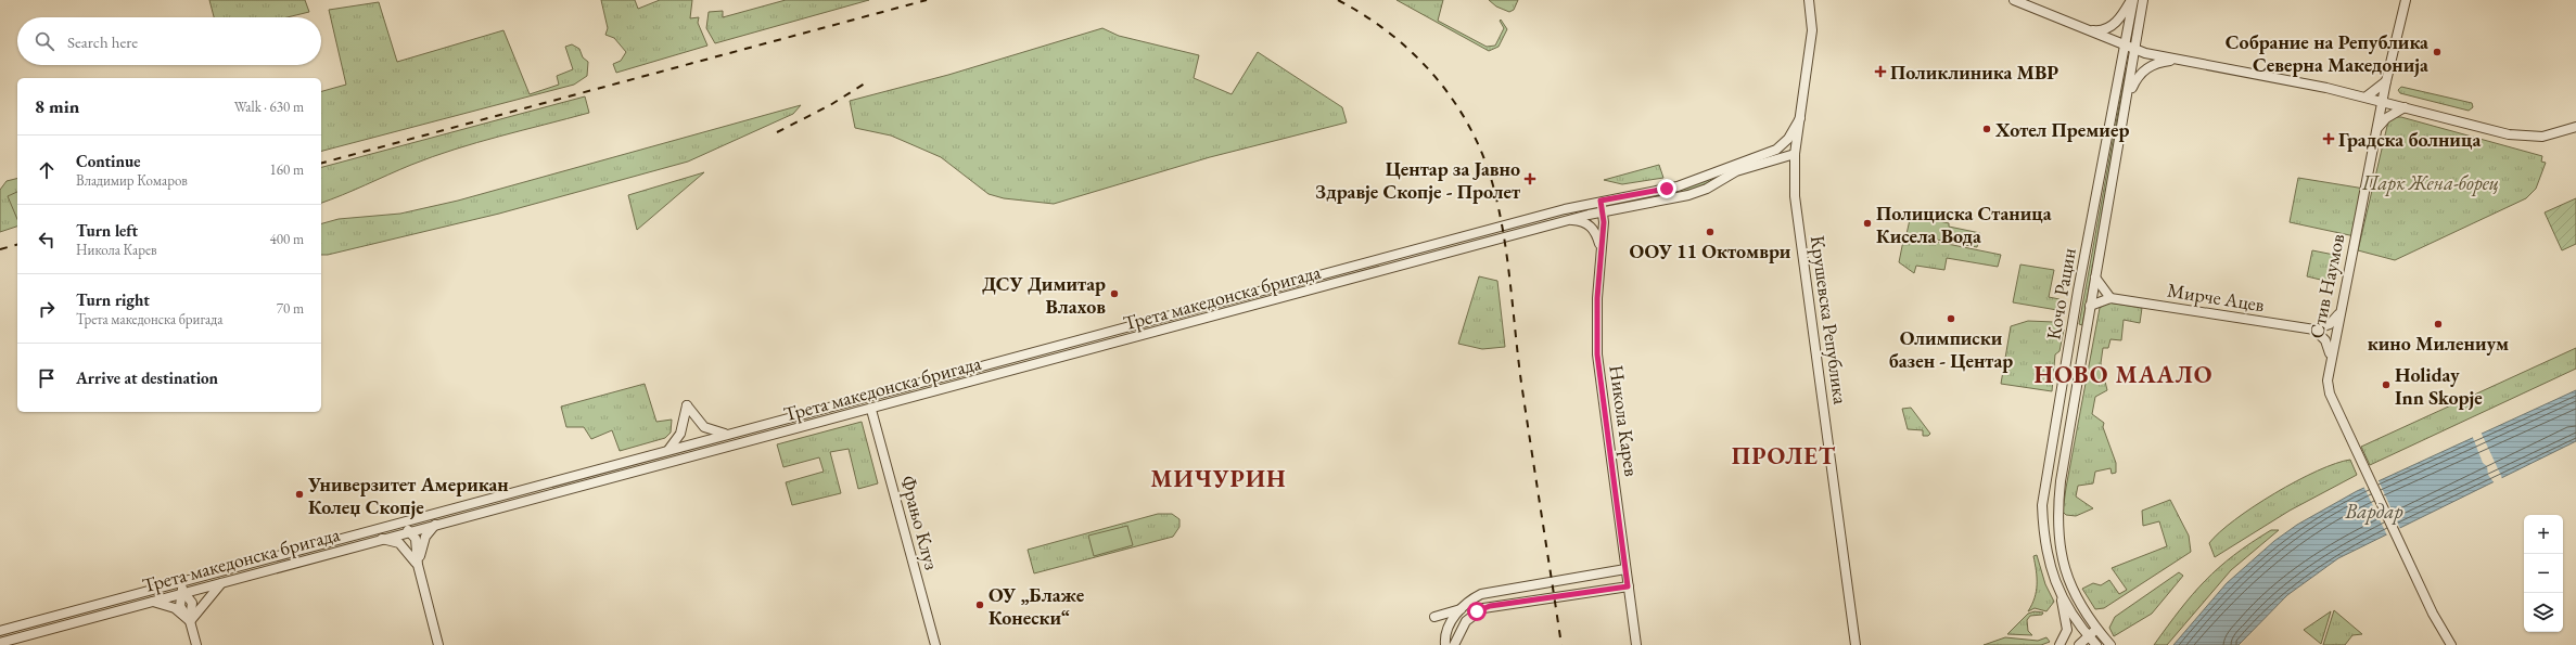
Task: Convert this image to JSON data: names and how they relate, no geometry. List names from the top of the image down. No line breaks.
{"streets":{"street":["Стив Наумов","Кочо Рацин","Трета македонска бригада","Мирче Ацев","Крушевска Република","Никола Карев","Фрањо Клуз"]},"crossings":[["Трета македонска бригада","Крушевска Република"],["Трета македонска бригада","Никола Карев"],["Трета македонска бригада","Фрањо Клуз"]],"districts":["НОВО МААЛО","ПРОЛЕТ","МИЧУРИН"],"water":["Вардар"],"parks":["Парк Жена-борец"],"places":{"other":["Собрание на Република Северна Македонија","Хотел Премиер","Полициска Станица Кисела Вода","ООУ 11 Октомври","ДСУ Димитар Влахов","Олимписки базен - Центар","кино Милениум","Holiday Inn Skopje","Универзитет Американ Колеџ Скопје","ОУ „Блаже Конески“"],"health":["Поликлиника МВР","Градска болница","Центар за Јавно Здравје Скопје - Пролет"]},"page":{"search":"Search here","heading":["8 min","Walk · 630 m"],"list":[["Continue","Владимир Комаров","160 m"],["Turn left","Никола Карев","400 m"],["Turn right","Трета македонска бригада","70 m"],"Arrive at destination"],"map_buttons":["+","−"]}}
